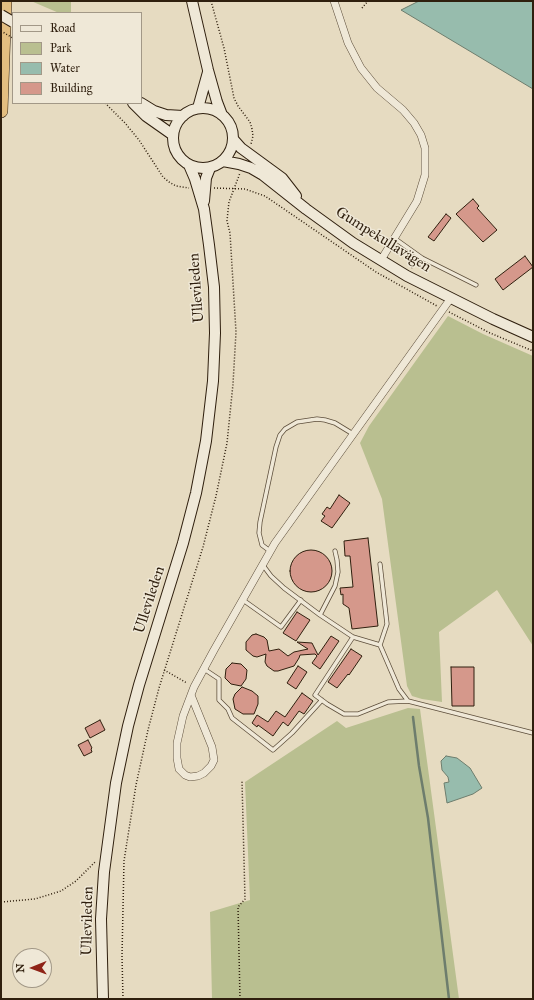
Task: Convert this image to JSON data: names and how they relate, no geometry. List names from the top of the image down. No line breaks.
{"streets":{"main road":["Gumpekullavägen","Ullevileden"]},"crossings":[["Gumpekullavägen","Ullevileden"]],"legend":["Road","Park","Water","Building"],"north":"left"}
